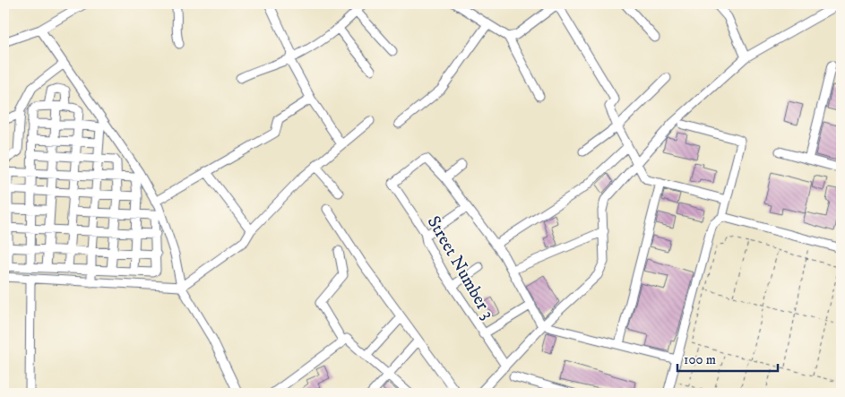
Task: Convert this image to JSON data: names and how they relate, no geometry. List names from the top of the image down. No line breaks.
{"streets":{"street":["Street Number 3"]},"scale_bar":"100 m"}
